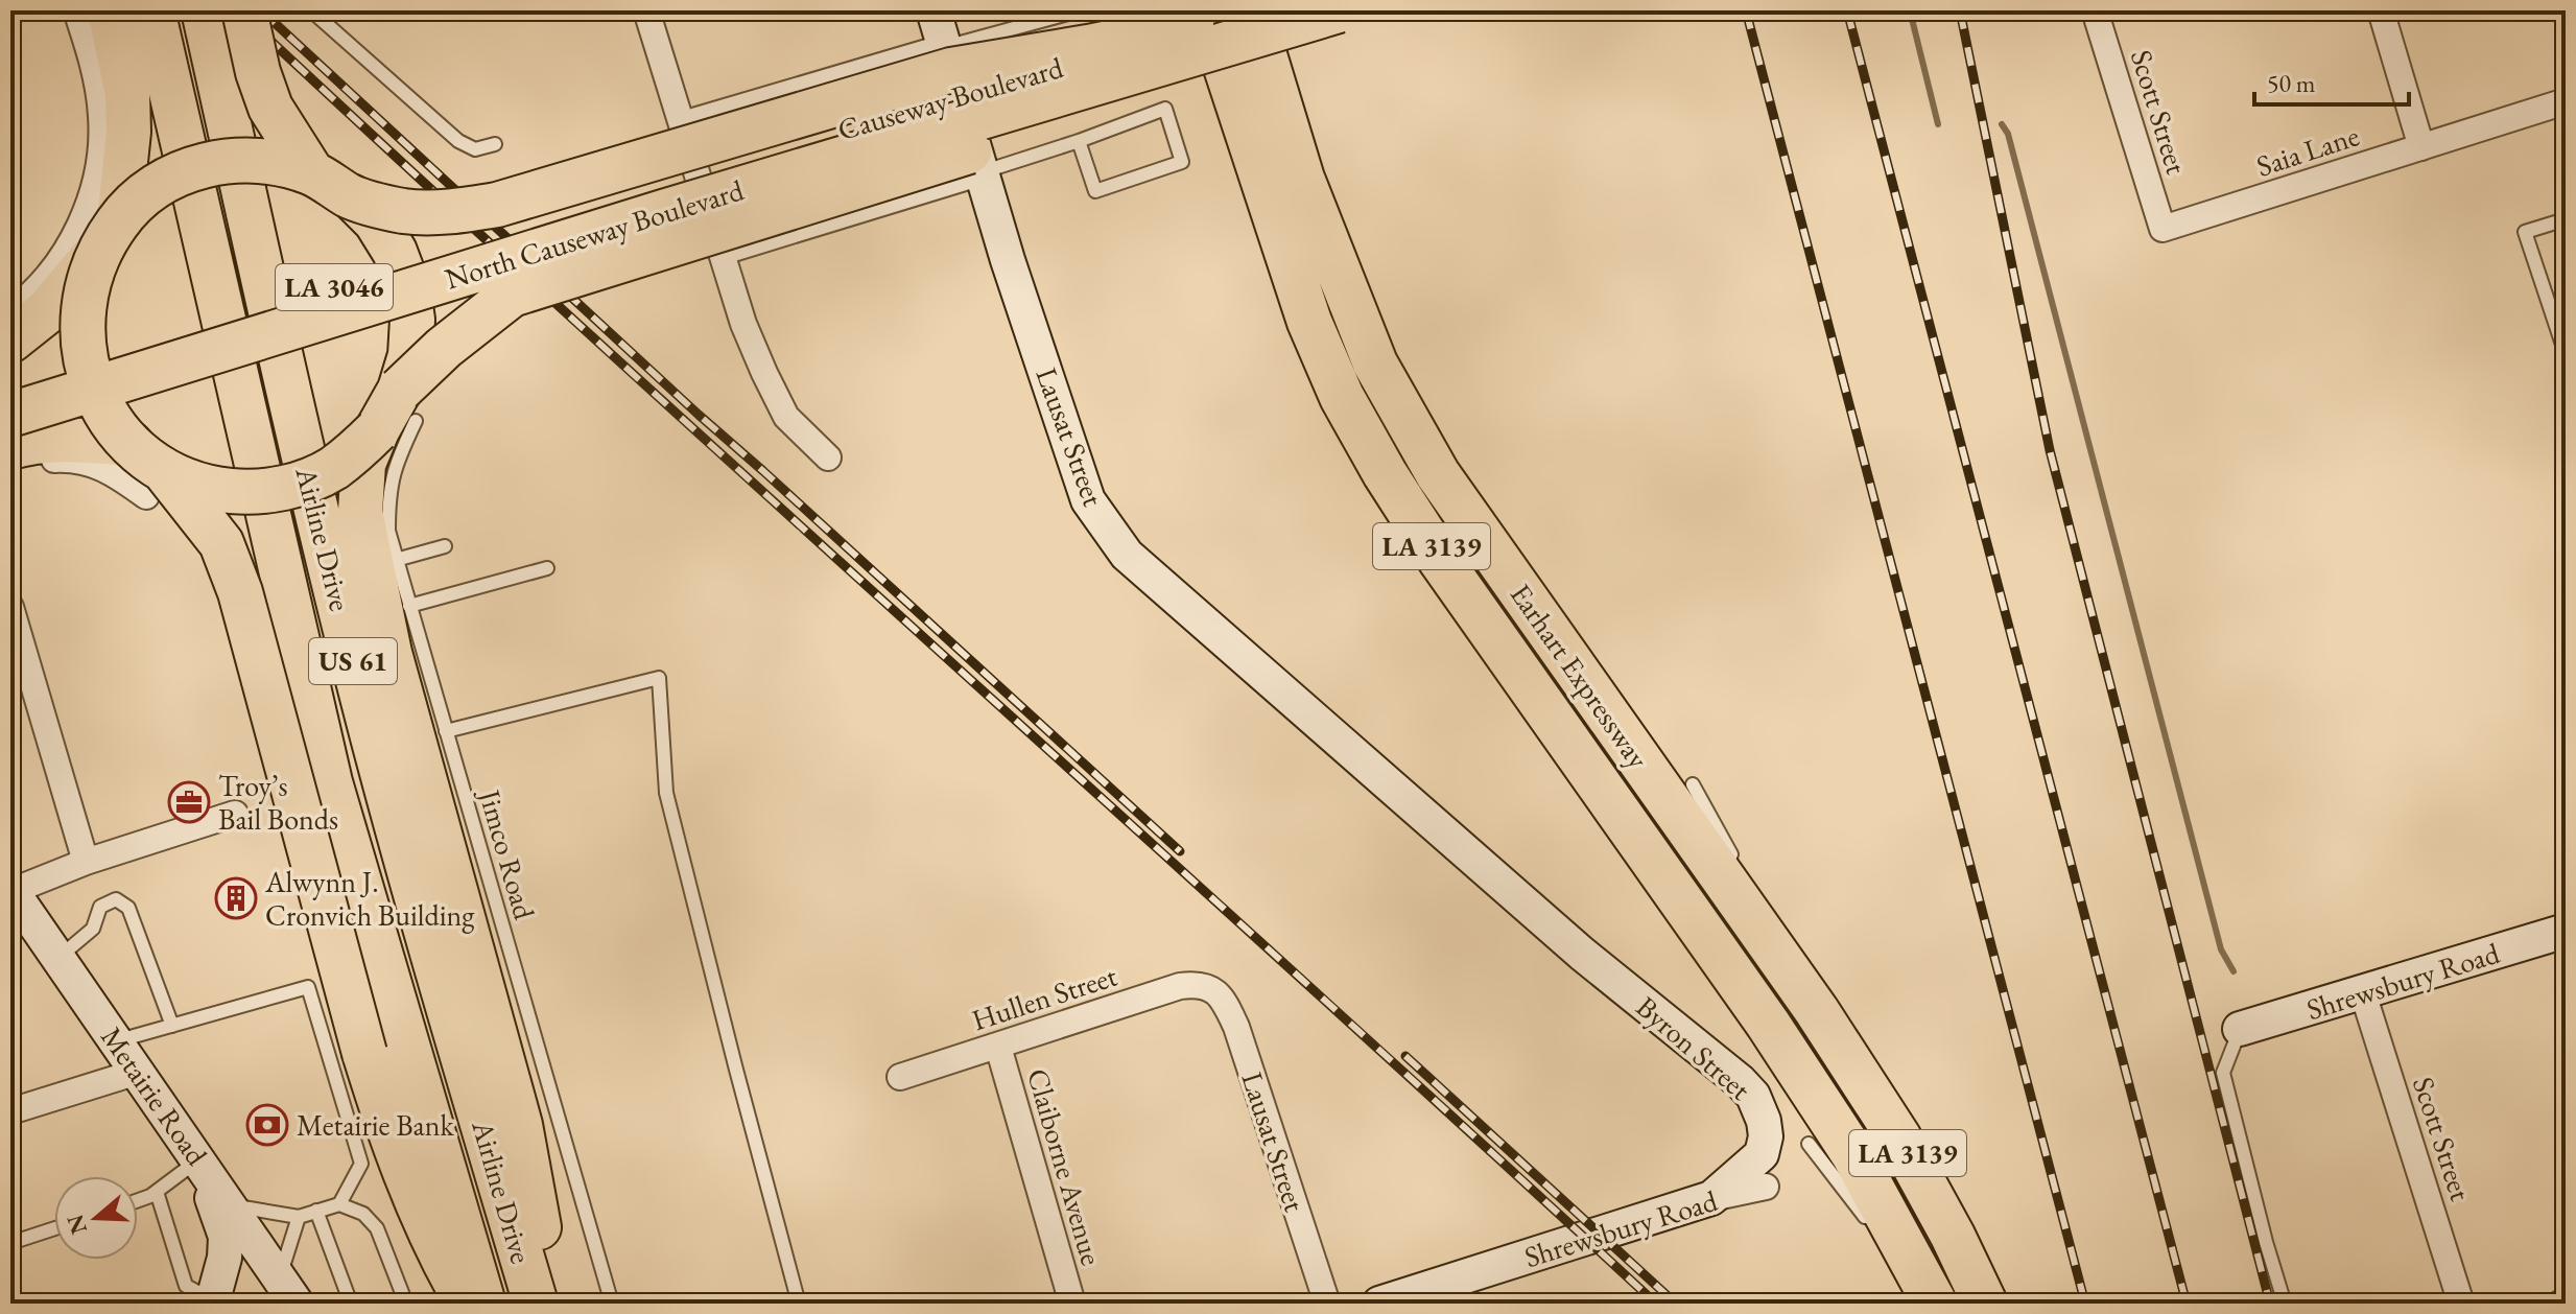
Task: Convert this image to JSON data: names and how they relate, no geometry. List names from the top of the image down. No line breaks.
{"streets":{"highway":["Causeway Boulevard","North Causeway Boulevard","LA 3046","Airline Drive","LA 3139","US 61","Earhart Expressway"],"street":["Scott Street","Saia Lane","Lausat Street","Shrewsbury Road","Hullen Street","Byron Street","Metairie Road","Claiborne Avenue"],"lane":["Jimco Road"]},"crossings":[["Causeway Boulevard","North Causeway Boulevard"],["Causeway Boulevard","Earhart Expressway"],["Scott Street","Saia Lane"],["Scott Street","Shrewsbury Road"],["North Causeway Boulevard","Earhart Expressway"],["Lausat Street","Hullen Street"],["Lausat Street","Byron Street"],["Shrewsbury Road","Byron Street"],["Hullen Street","Claiborne Avenue"]],"places":{"office":["Troy’s Bail Bonds"],"building":["Alwynn J. Cronvich Building"],"bank":["Metairie Bank"]},"scale_bar":"50 m","north":"left"}
